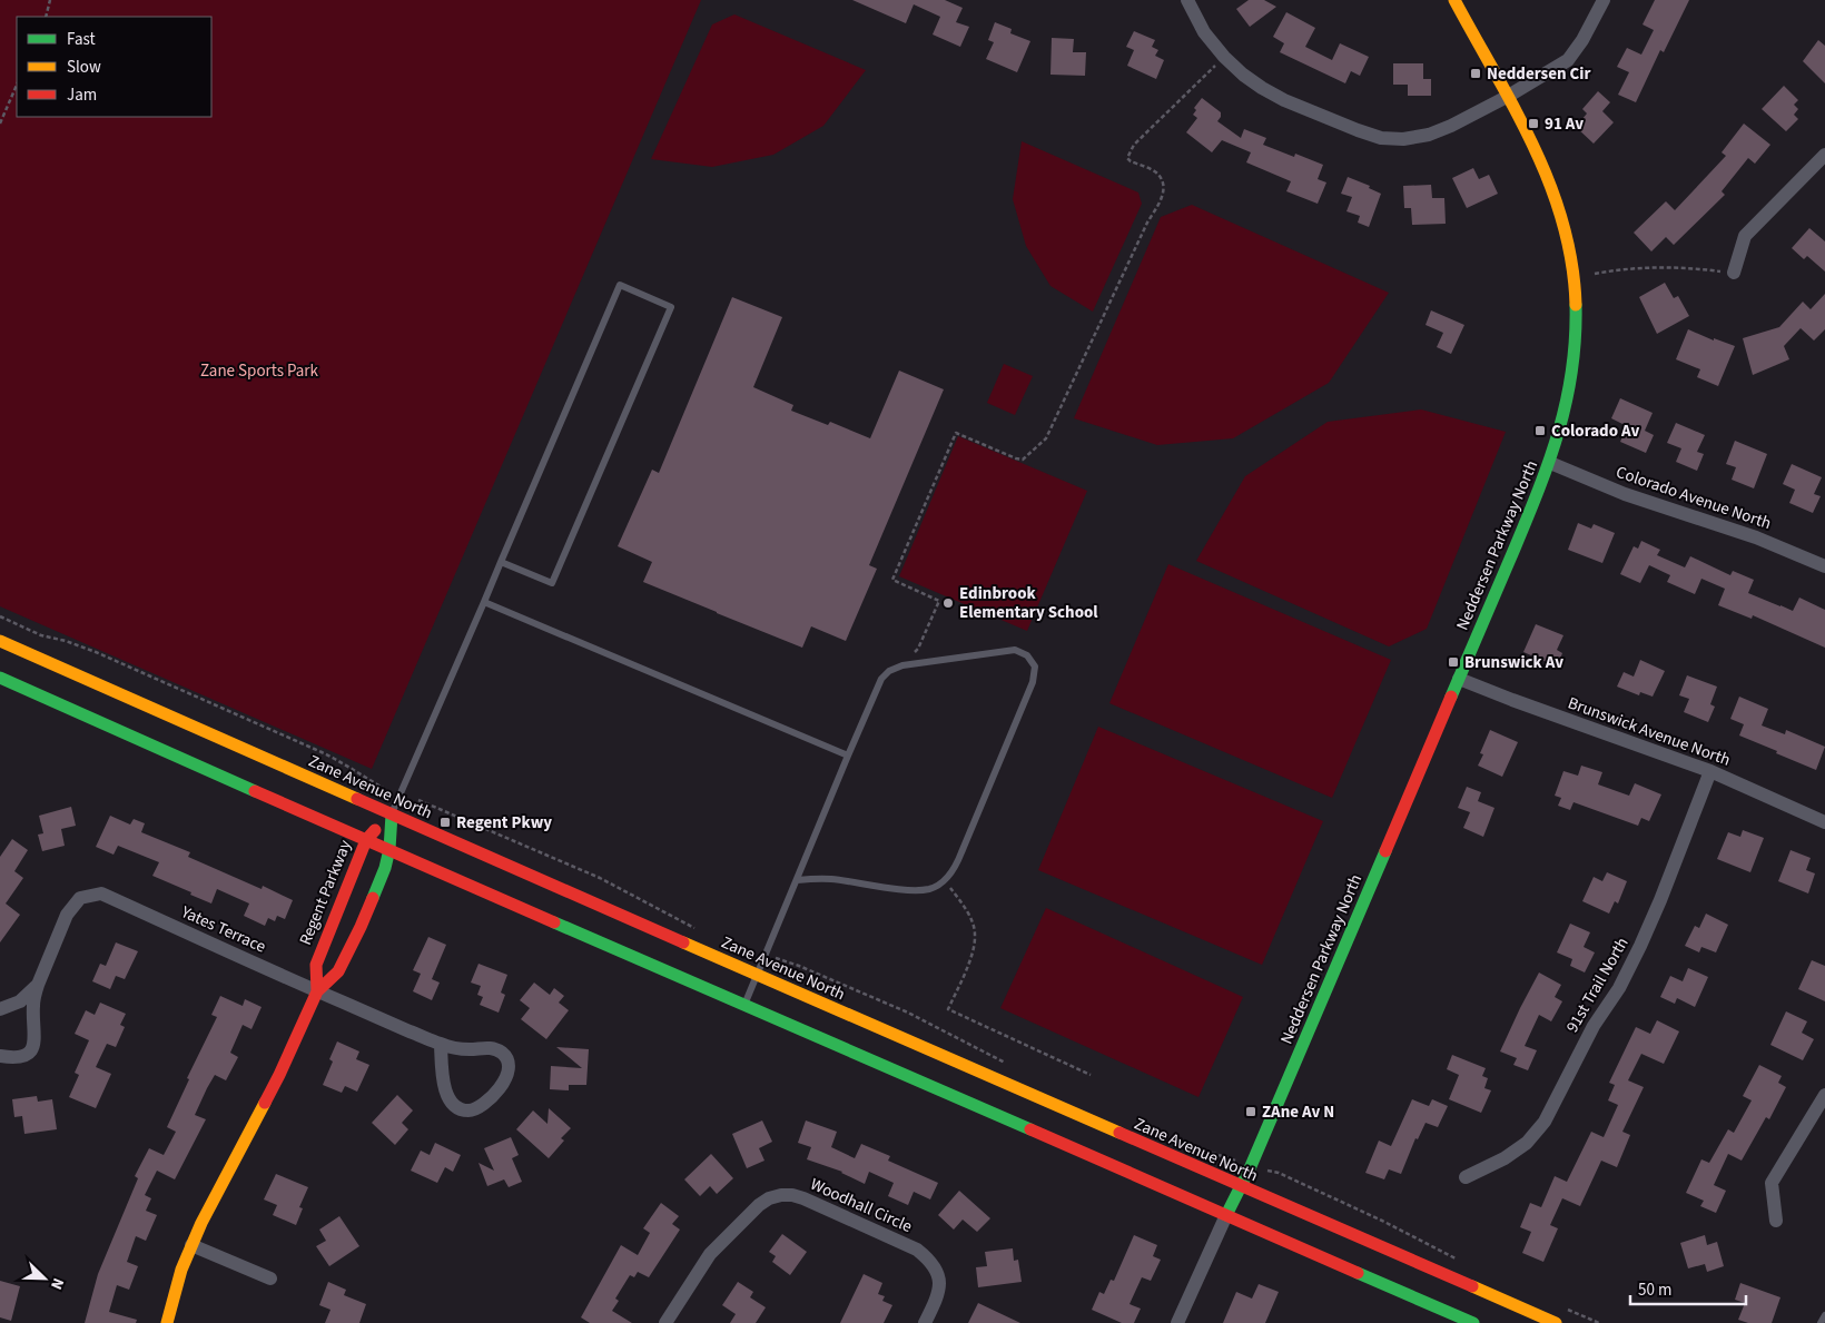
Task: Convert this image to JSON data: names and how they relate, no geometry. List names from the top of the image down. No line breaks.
{"streets":{"main road":["Neddersen Parkway North","Zane Avenue North","Regent Parkway"],"street":["Colorado Avenue North","Brunswick Avenue North","Yates Terrace","91st Trail North","Woodhall Circle"]},"crossings":[["Colorado Avenue North","Neddersen Parkway North"],["Neddersen Parkway North","Brunswick Avenue North"],["Neddersen Parkway North","Zane Avenue North"],["Brunswick Avenue North","91st Trail North"],["Zane Avenue North","Regent Parkway"],["Regent Parkway","Yates Terrace"]],"parks":["Zane Sports Park"],"places":{"transit":["Neddersen Cir","91 Av","Colorado Av","Brunswick Av","Regent Pkwy","ZAne Av N"],"other":["Edinbrook Elementary School"]},"legend":["Fast","Slow","Jam"],"scale_bar":"50 m","north":"bottom right"}
